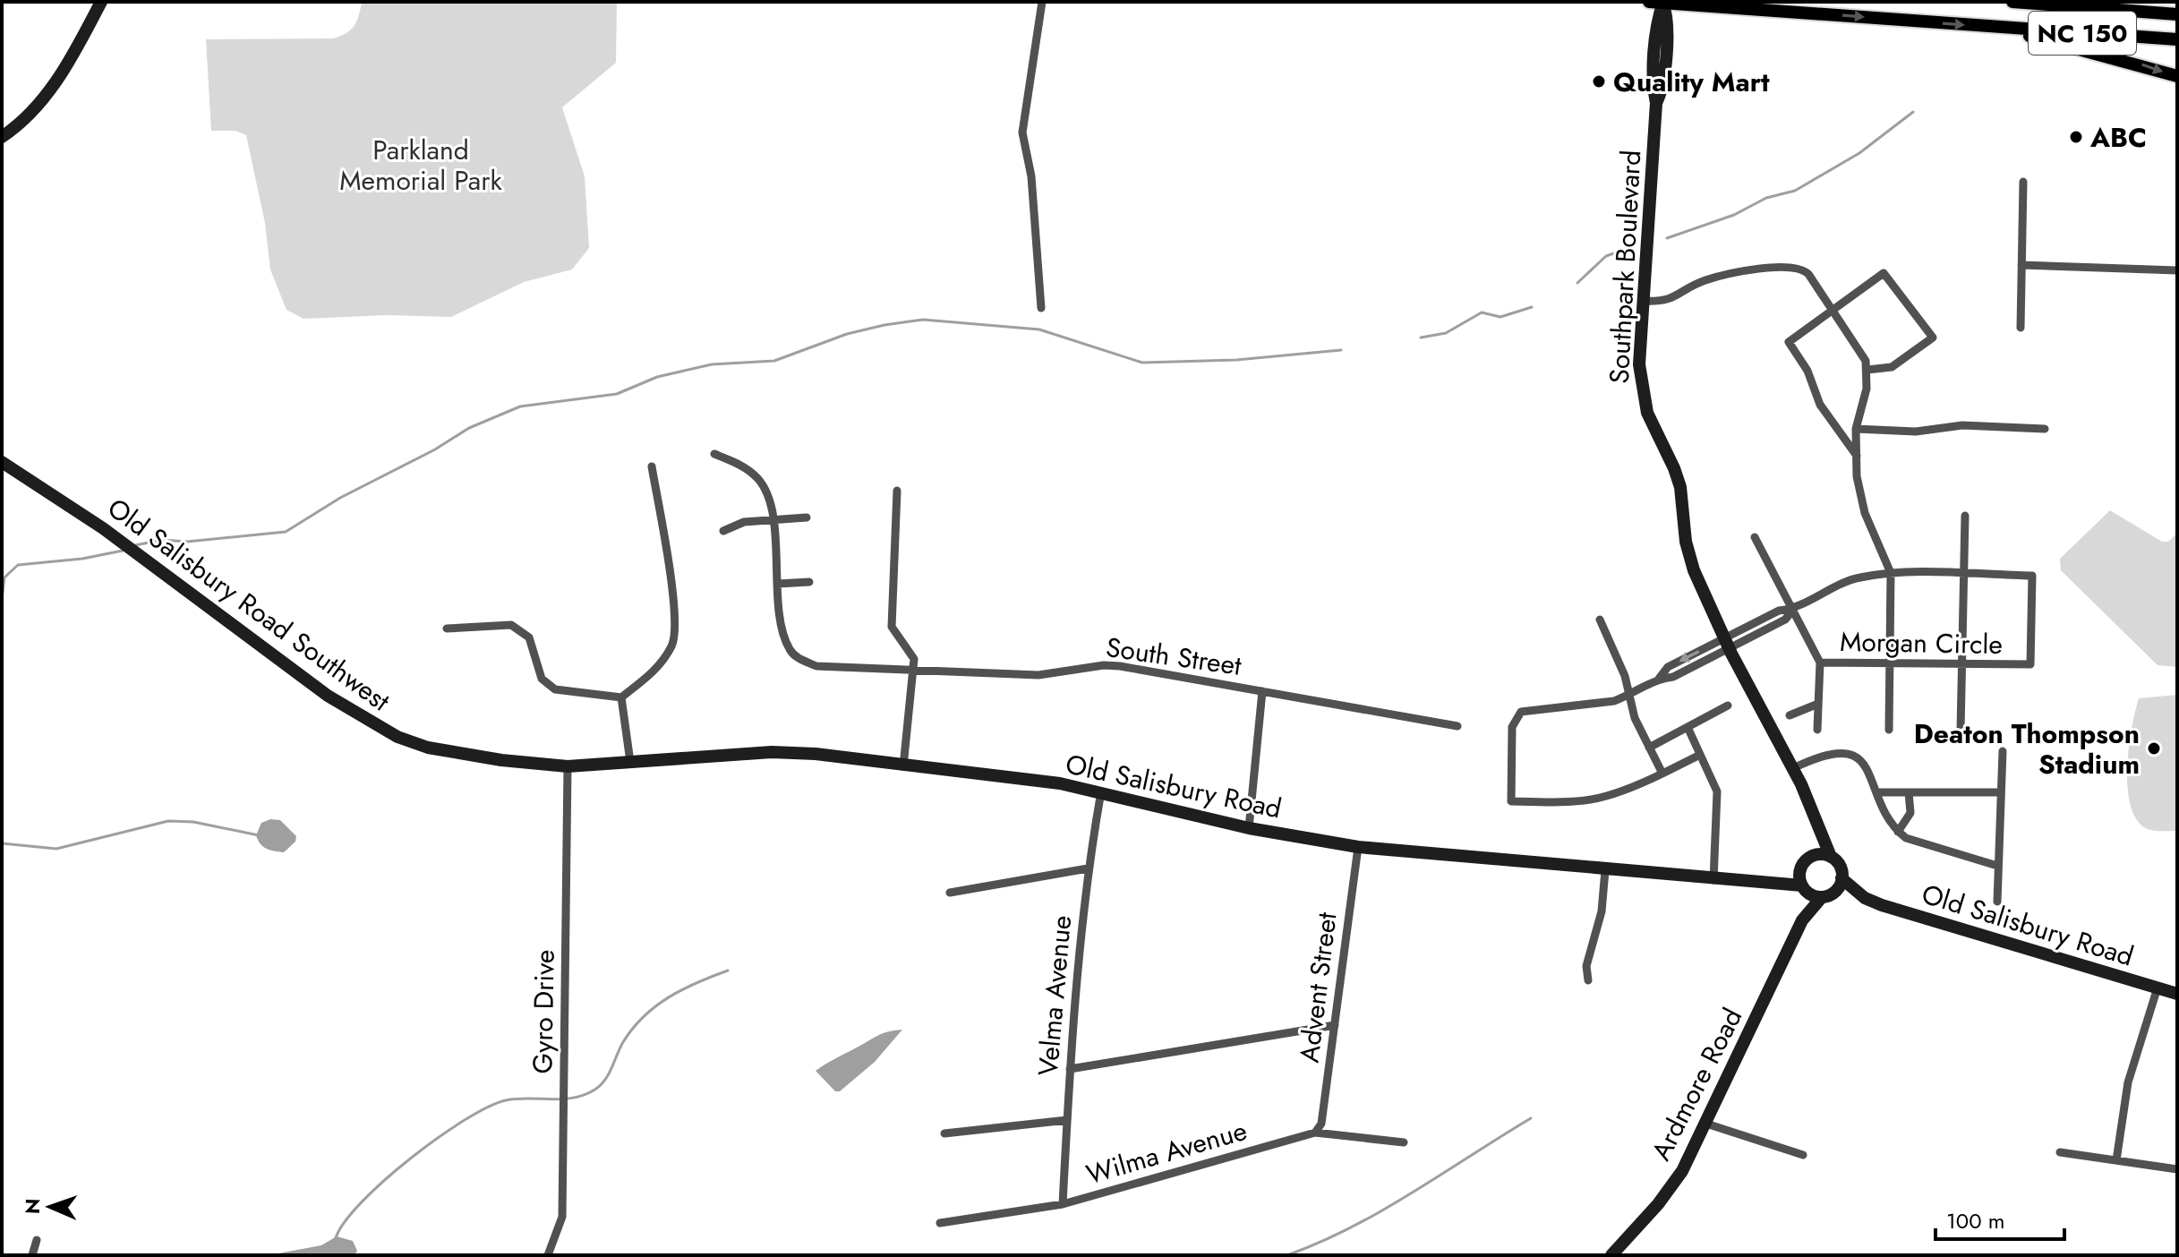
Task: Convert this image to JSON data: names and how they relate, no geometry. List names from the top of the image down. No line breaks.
{"streets":{"main road":["NC 150","Southpark Boulevard","Old Salisbury Road Southwest","Old Salisbury Road","Ardmore Road"],"street":["Morgan Circle","South Street","Advent Street","Velma Avenue","Gyro Drive","Wilma Avenue"]},"crossings":[["NC 150","Southpark Boulevard"],["Southpark Boulevard","Morgan Circle"],["Southpark Boulevard","Old Salisbury Road"],["Southpark Boulevard","Ardmore Road"],["Old Salisbury Road Southwest","Old Salisbury Road"],["Old Salisbury Road Southwest","Gyro Drive"],["Old Salisbury Road","Advent Street"],["Old Salisbury Road","Velma Avenue"],["Old Salisbury Road","Gyro Drive"],["Old Salisbury Road","Ardmore Road"],["Advent Street","Wilma Avenue"],["Velma Avenue","Wilma Avenue"]],"parks":["Parkland Memorial Park"],"places":["Quality Mart","ABC","Deaton Thompson Stadium"],"scale_bar":"100 m","north":"left"}
